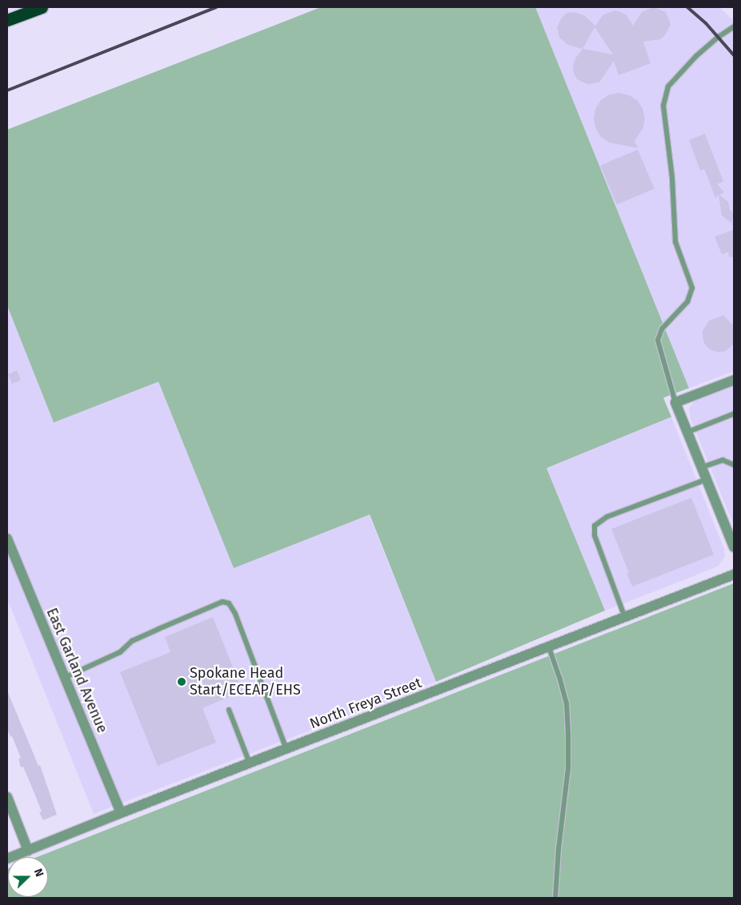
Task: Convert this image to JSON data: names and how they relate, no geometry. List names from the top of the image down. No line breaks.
{"streets":{"street":["East Garland Avenue","North Freya Street"]},"crossings":[["East Garland Avenue","North Freya Street"]],"places":["Spokane Head Start/ECEAP/EHS"],"north":"right"}
